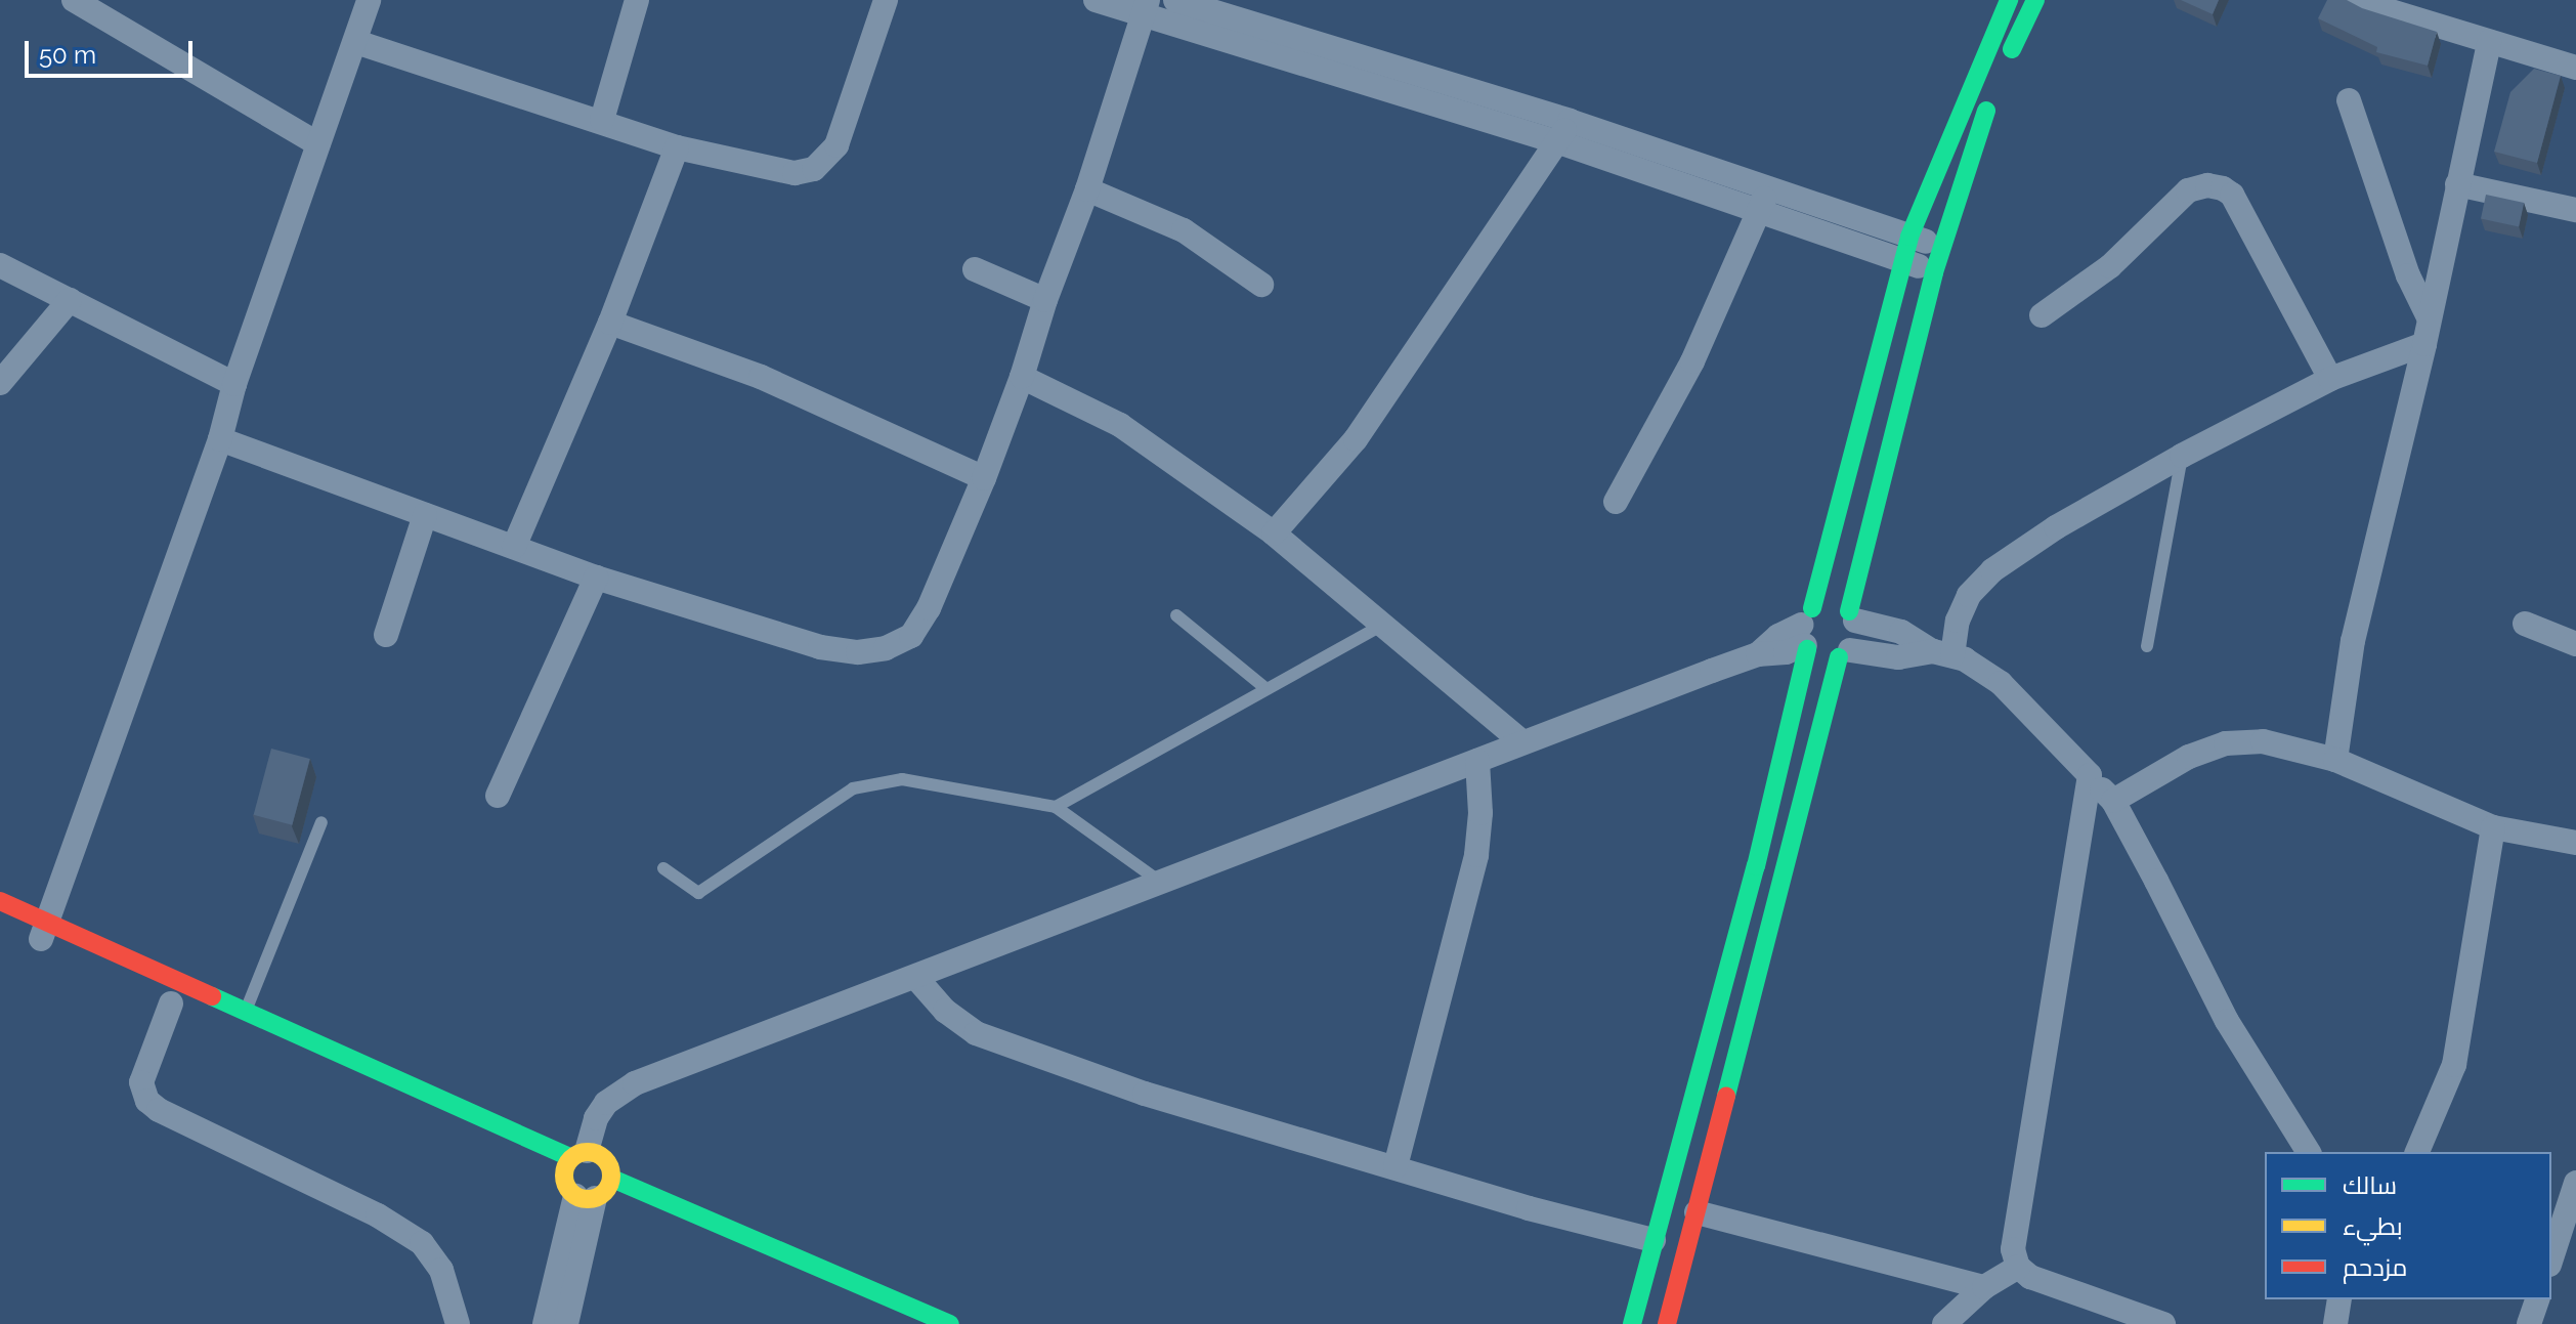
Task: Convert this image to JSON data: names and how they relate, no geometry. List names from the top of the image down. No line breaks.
{"legend":["سالك","بطيء","مزدحم"],"scale_bar":"50 m"}
